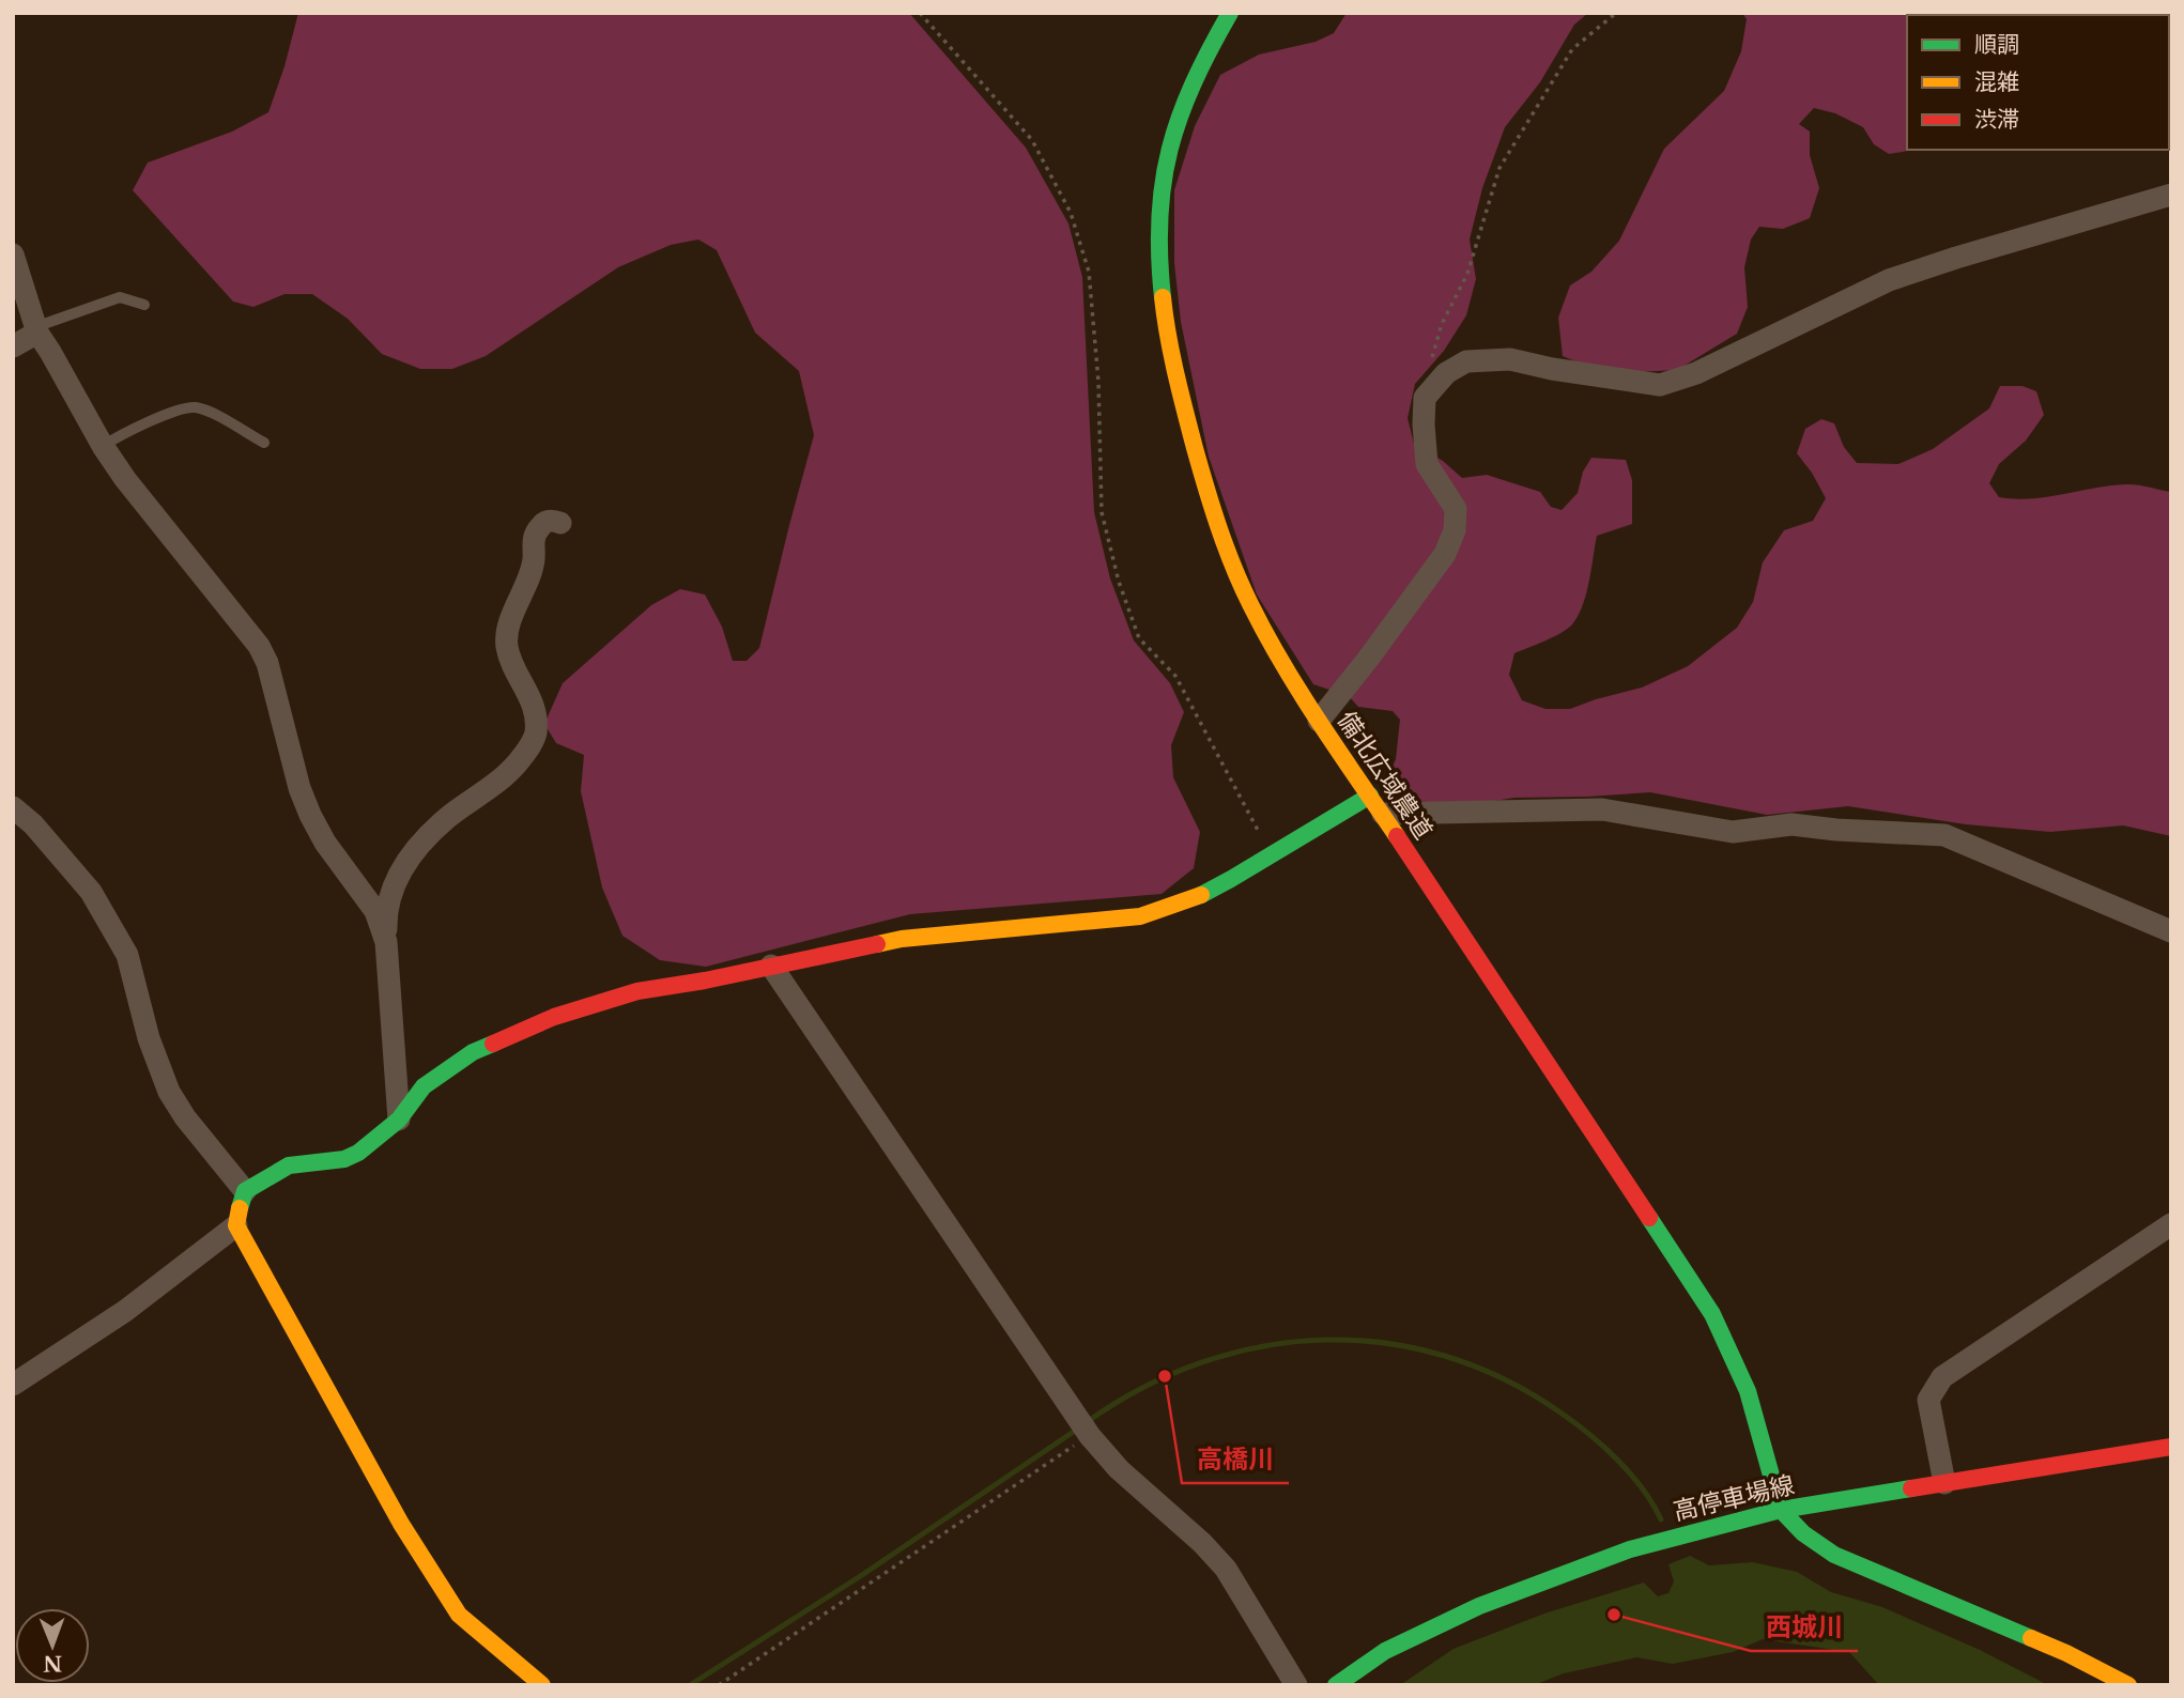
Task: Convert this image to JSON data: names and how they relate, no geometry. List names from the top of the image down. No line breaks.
{"streets":{"street":["備北広域農道","高停車場線"]},"crossings":[["備北広域農道","高停車場線"]],"places":["高橋川","西城川"],"legend":["順調","混雑","渋滞"],"north":"bottom"}
